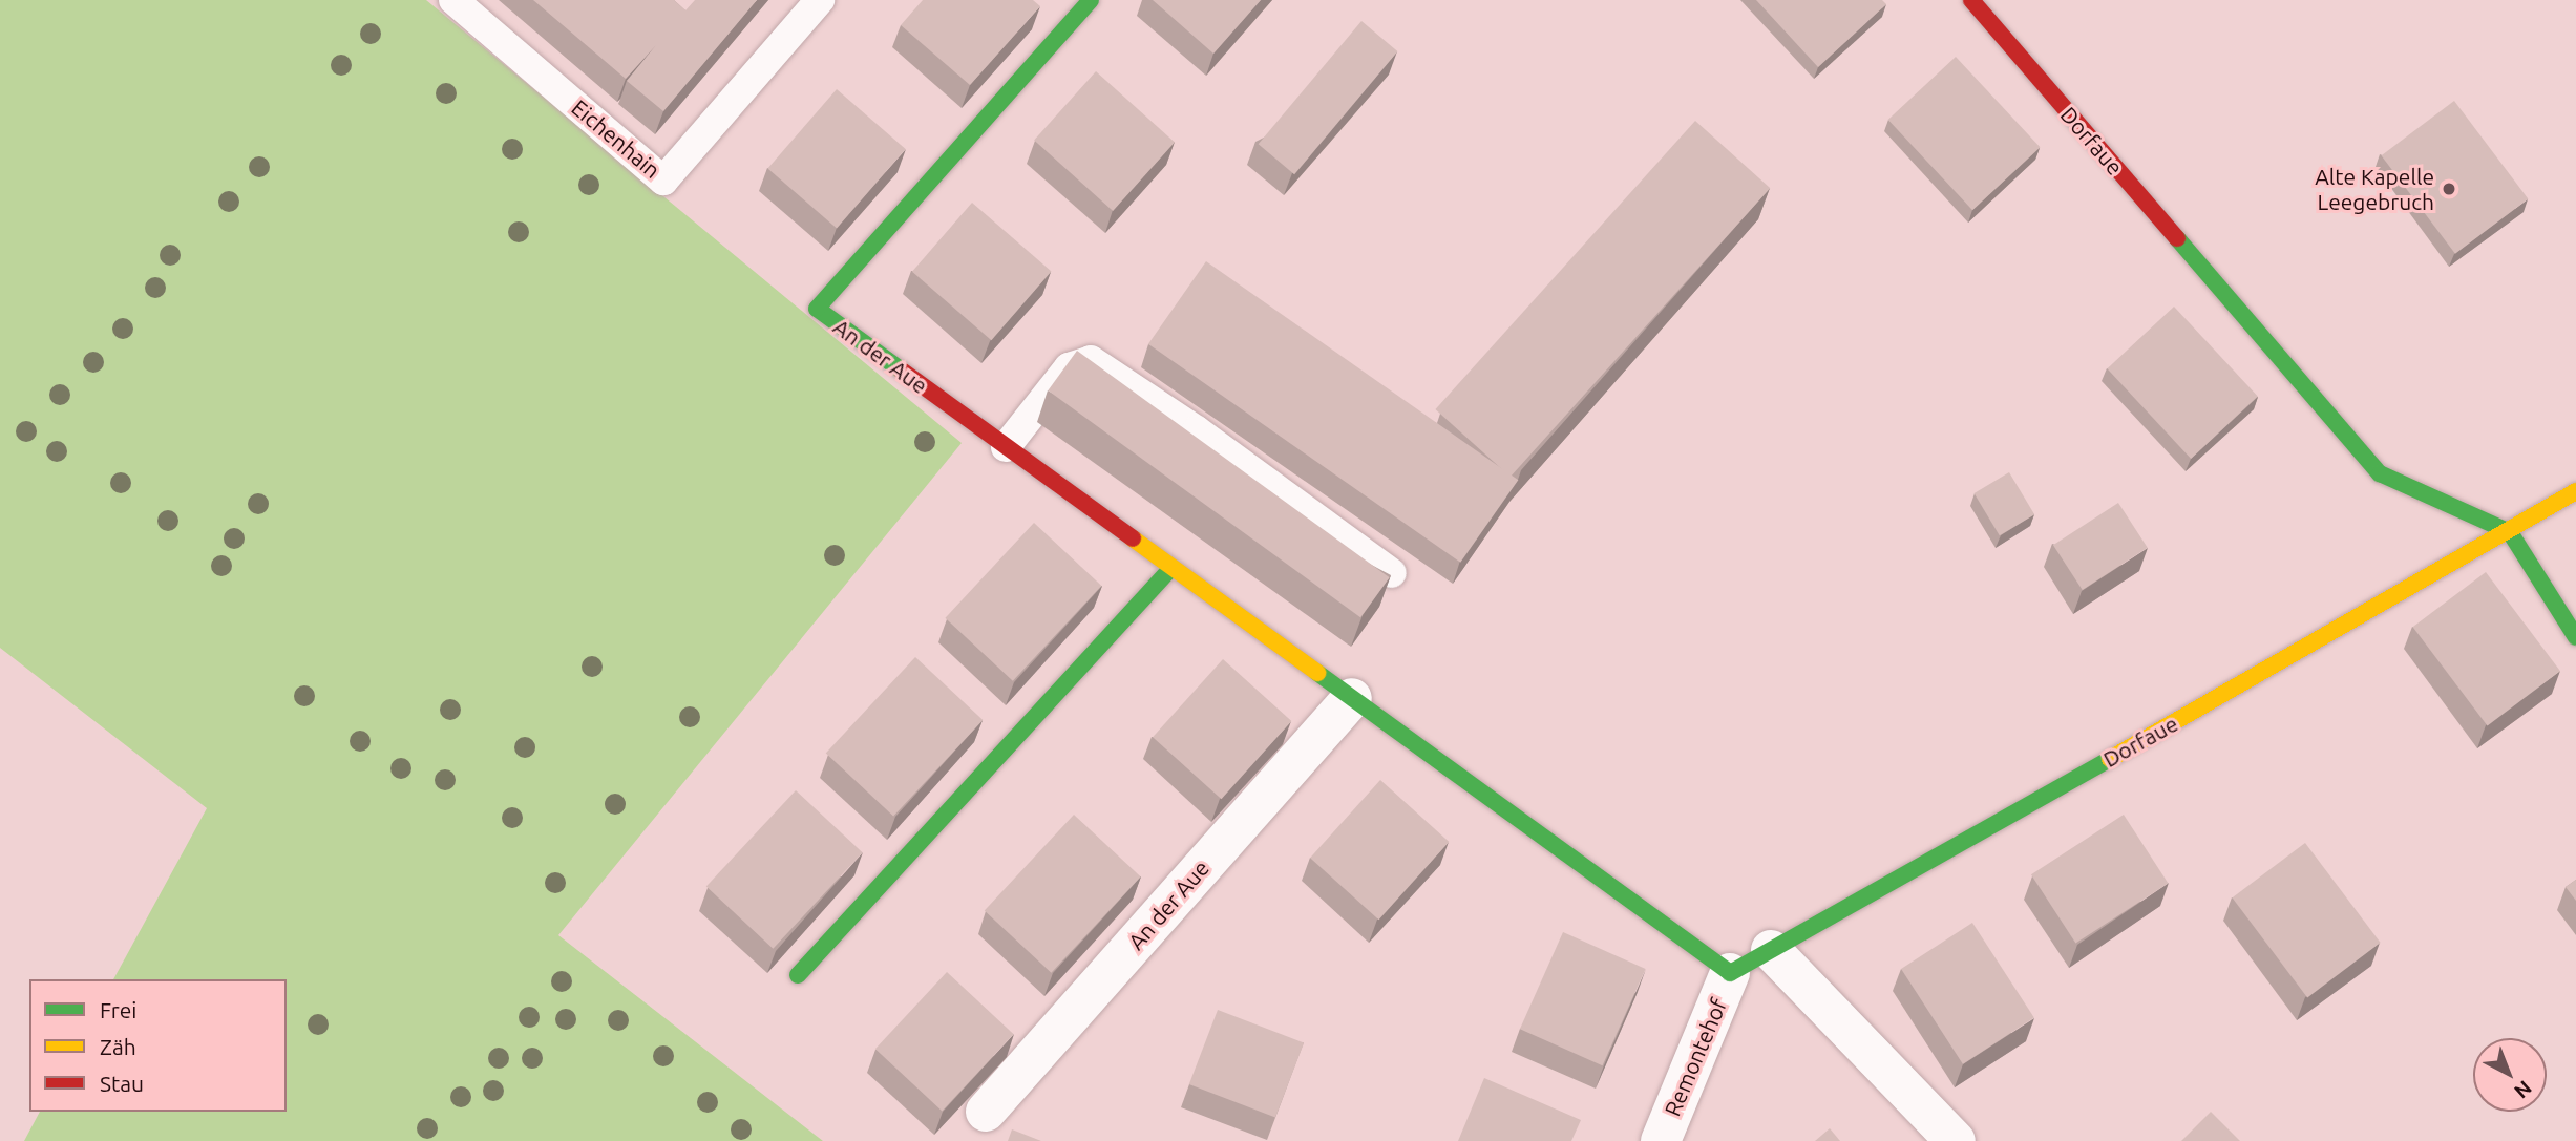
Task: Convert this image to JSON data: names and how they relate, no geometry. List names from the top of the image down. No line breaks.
{"streets":{"street":["Dorfaue","An der Aue","Remontehof"],"lane":["Eichenhain"]},"crossings":[["Dorfaue","An der Aue"],["Dorfaue","Remontehof"],["An der Aue","Remontehof"]],"places":["Alte Kapelle Leegebruch"],"legend":["Frei","Zäh","Stau"],"north":"bottom right"}
